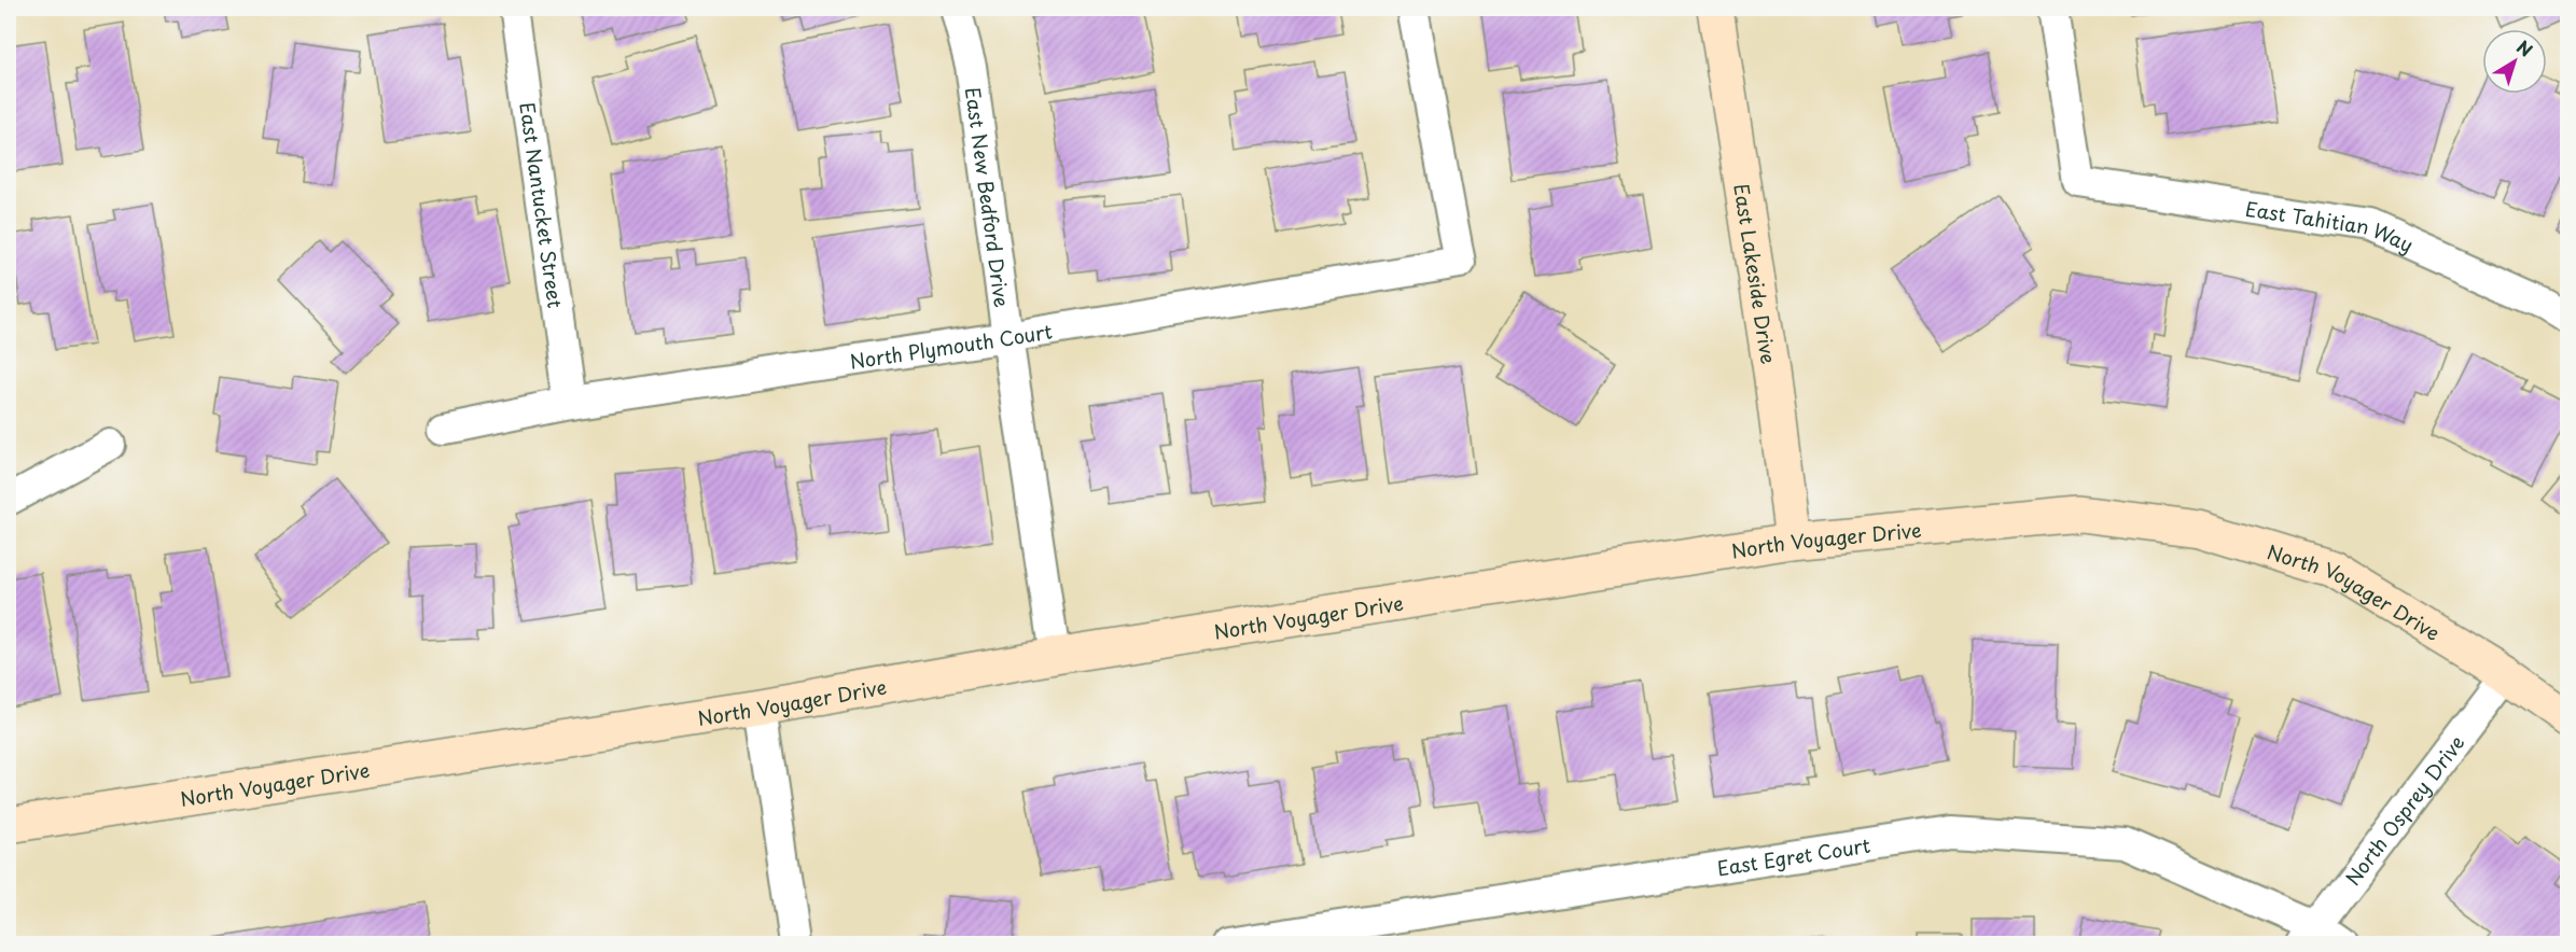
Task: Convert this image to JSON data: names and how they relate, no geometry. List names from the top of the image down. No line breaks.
{"streets":{"street":["East New Bedford Drive","East Nantucket Street","East Tahitian Way","East Lakeside Drive","North Plymouth Court","North Voyager Drive","North Osprey Drive","East Egret Court"]},"crossings":[["East New Bedford Drive","North Plymouth Court"],["East New Bedford Drive","North Voyager Drive"],["East Nantucket Street","North Plymouth Court"],["East Lakeside Drive","North Voyager Drive"],["North Voyager Drive","North Osprey Drive"],["North Osprey Drive","East Egret Court"]],"north":"top right"}
